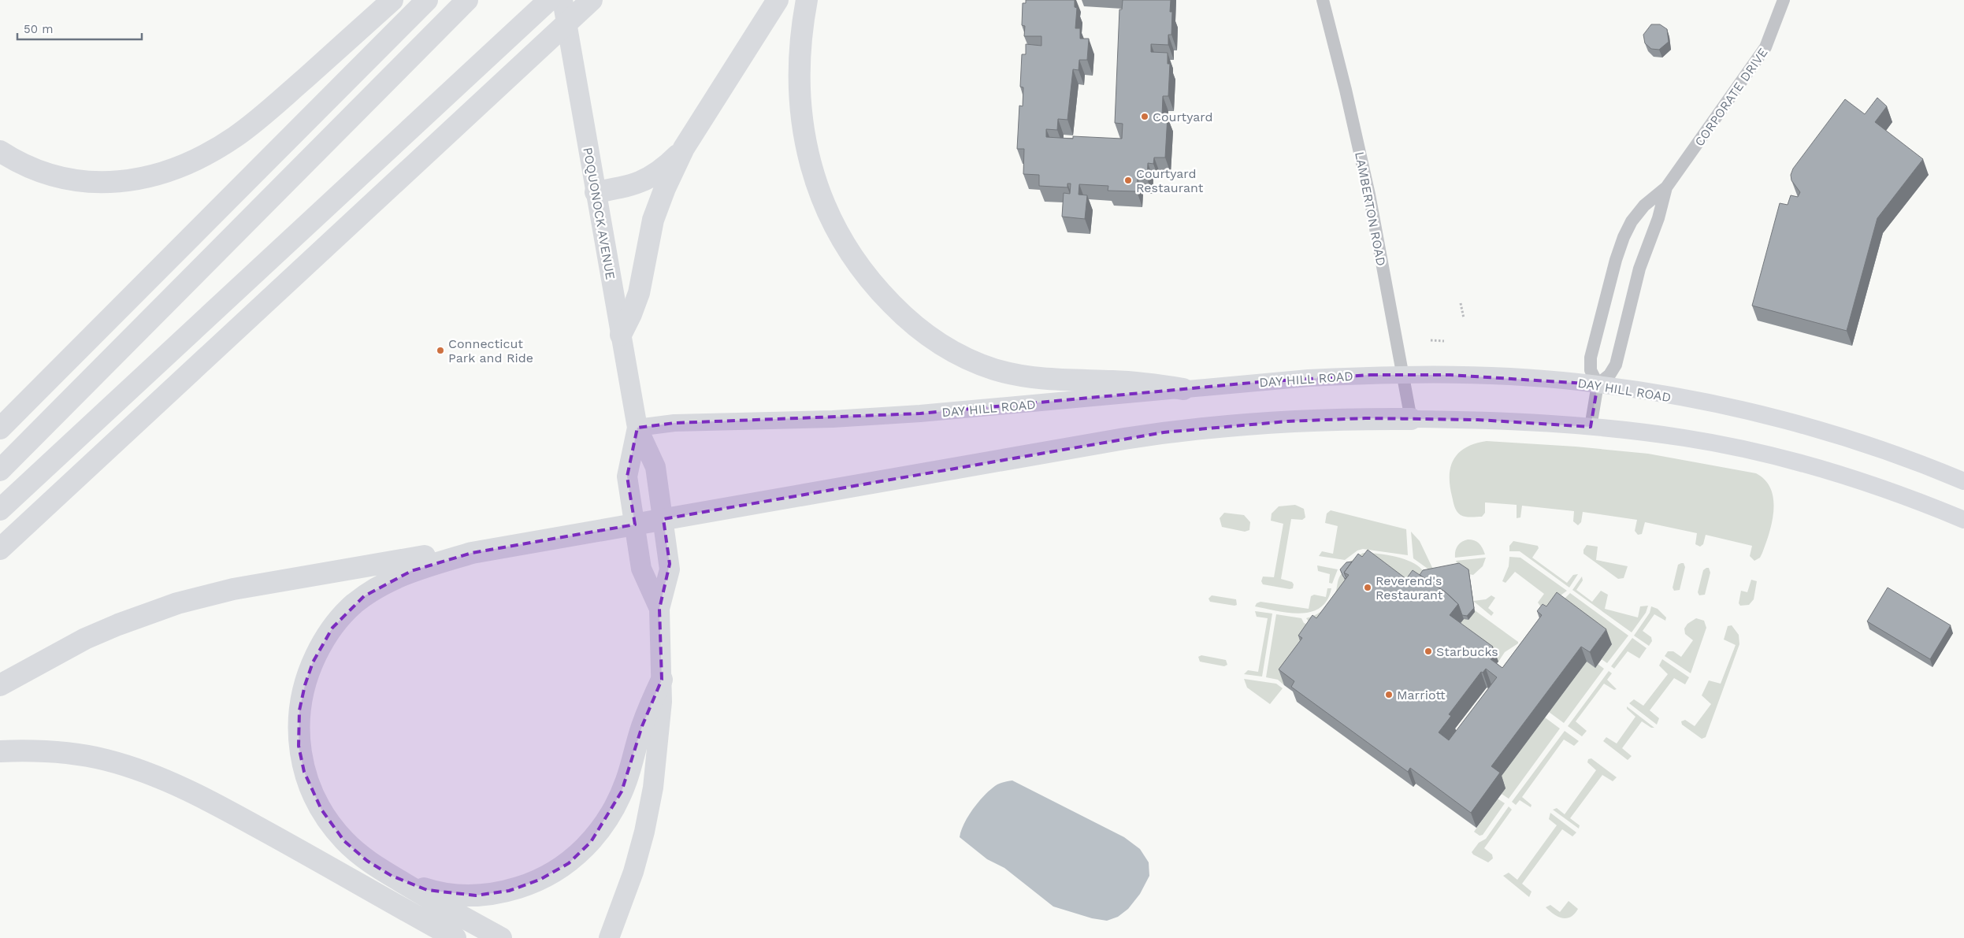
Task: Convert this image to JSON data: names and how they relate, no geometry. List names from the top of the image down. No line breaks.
{"streets":{"main road":["POQUONOCK AVENUE","DAY HILL ROAD"],"street":["CORPORATE DRIVE","LAMBERTON ROAD"]},"crossings":[["CORPORATE DRIVE","DAY HILL ROAD"],["LAMBERTON ROAD","DAY HILL ROAD"],["POQUONOCK AVENUE","DAY HILL ROAD"]],"places":["Courtyard","Courtyard Restaurant","Connecticut Park and Ride","Reverend's Restaurant","Starbucks","Marriott"],"scale_bar":"50 m"}
